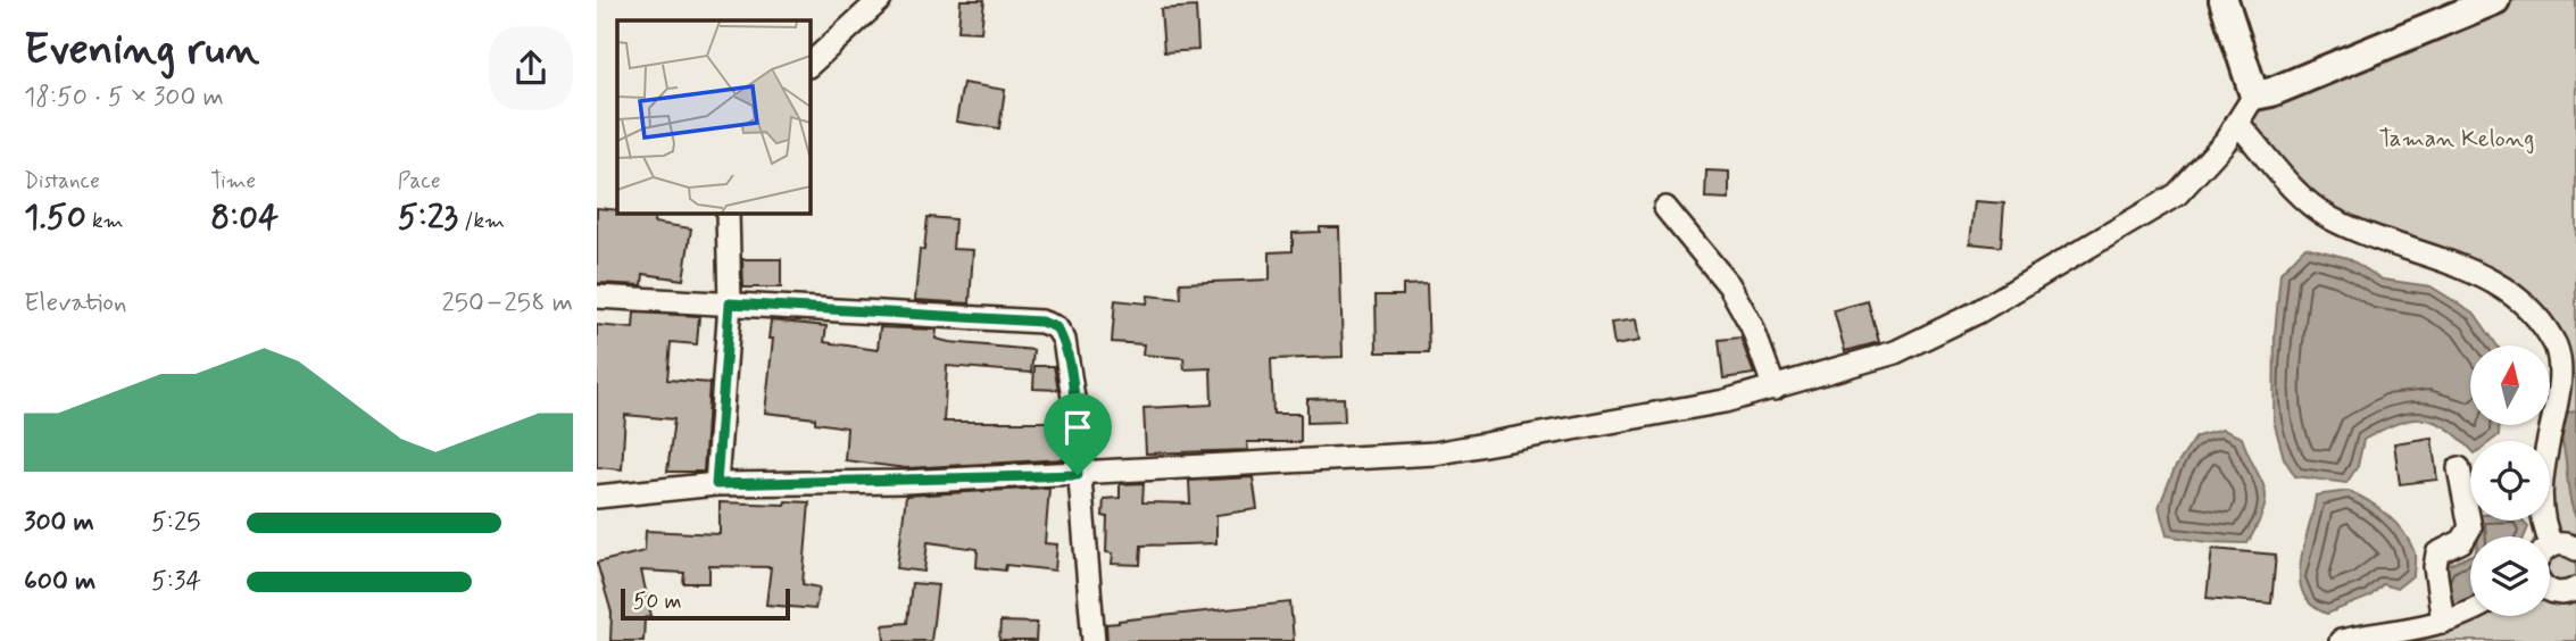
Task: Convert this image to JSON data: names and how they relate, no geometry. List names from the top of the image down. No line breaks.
{"parks":["Taman Kelong"],"scale_bar":"50 m","north":"top","page":{"heading":["Evening run","18:50 · 5 × 300 m"],"stats":[["Distance","1.50 km"],["Time","8:04"],["Pace","5:23 /km"]],"chart":["Elevation","250–258 m"],"list":[{"name":"300 m","note":"5:25"},{"name":"600 m","note":"5:34"}],"scale":"50 m"}}
